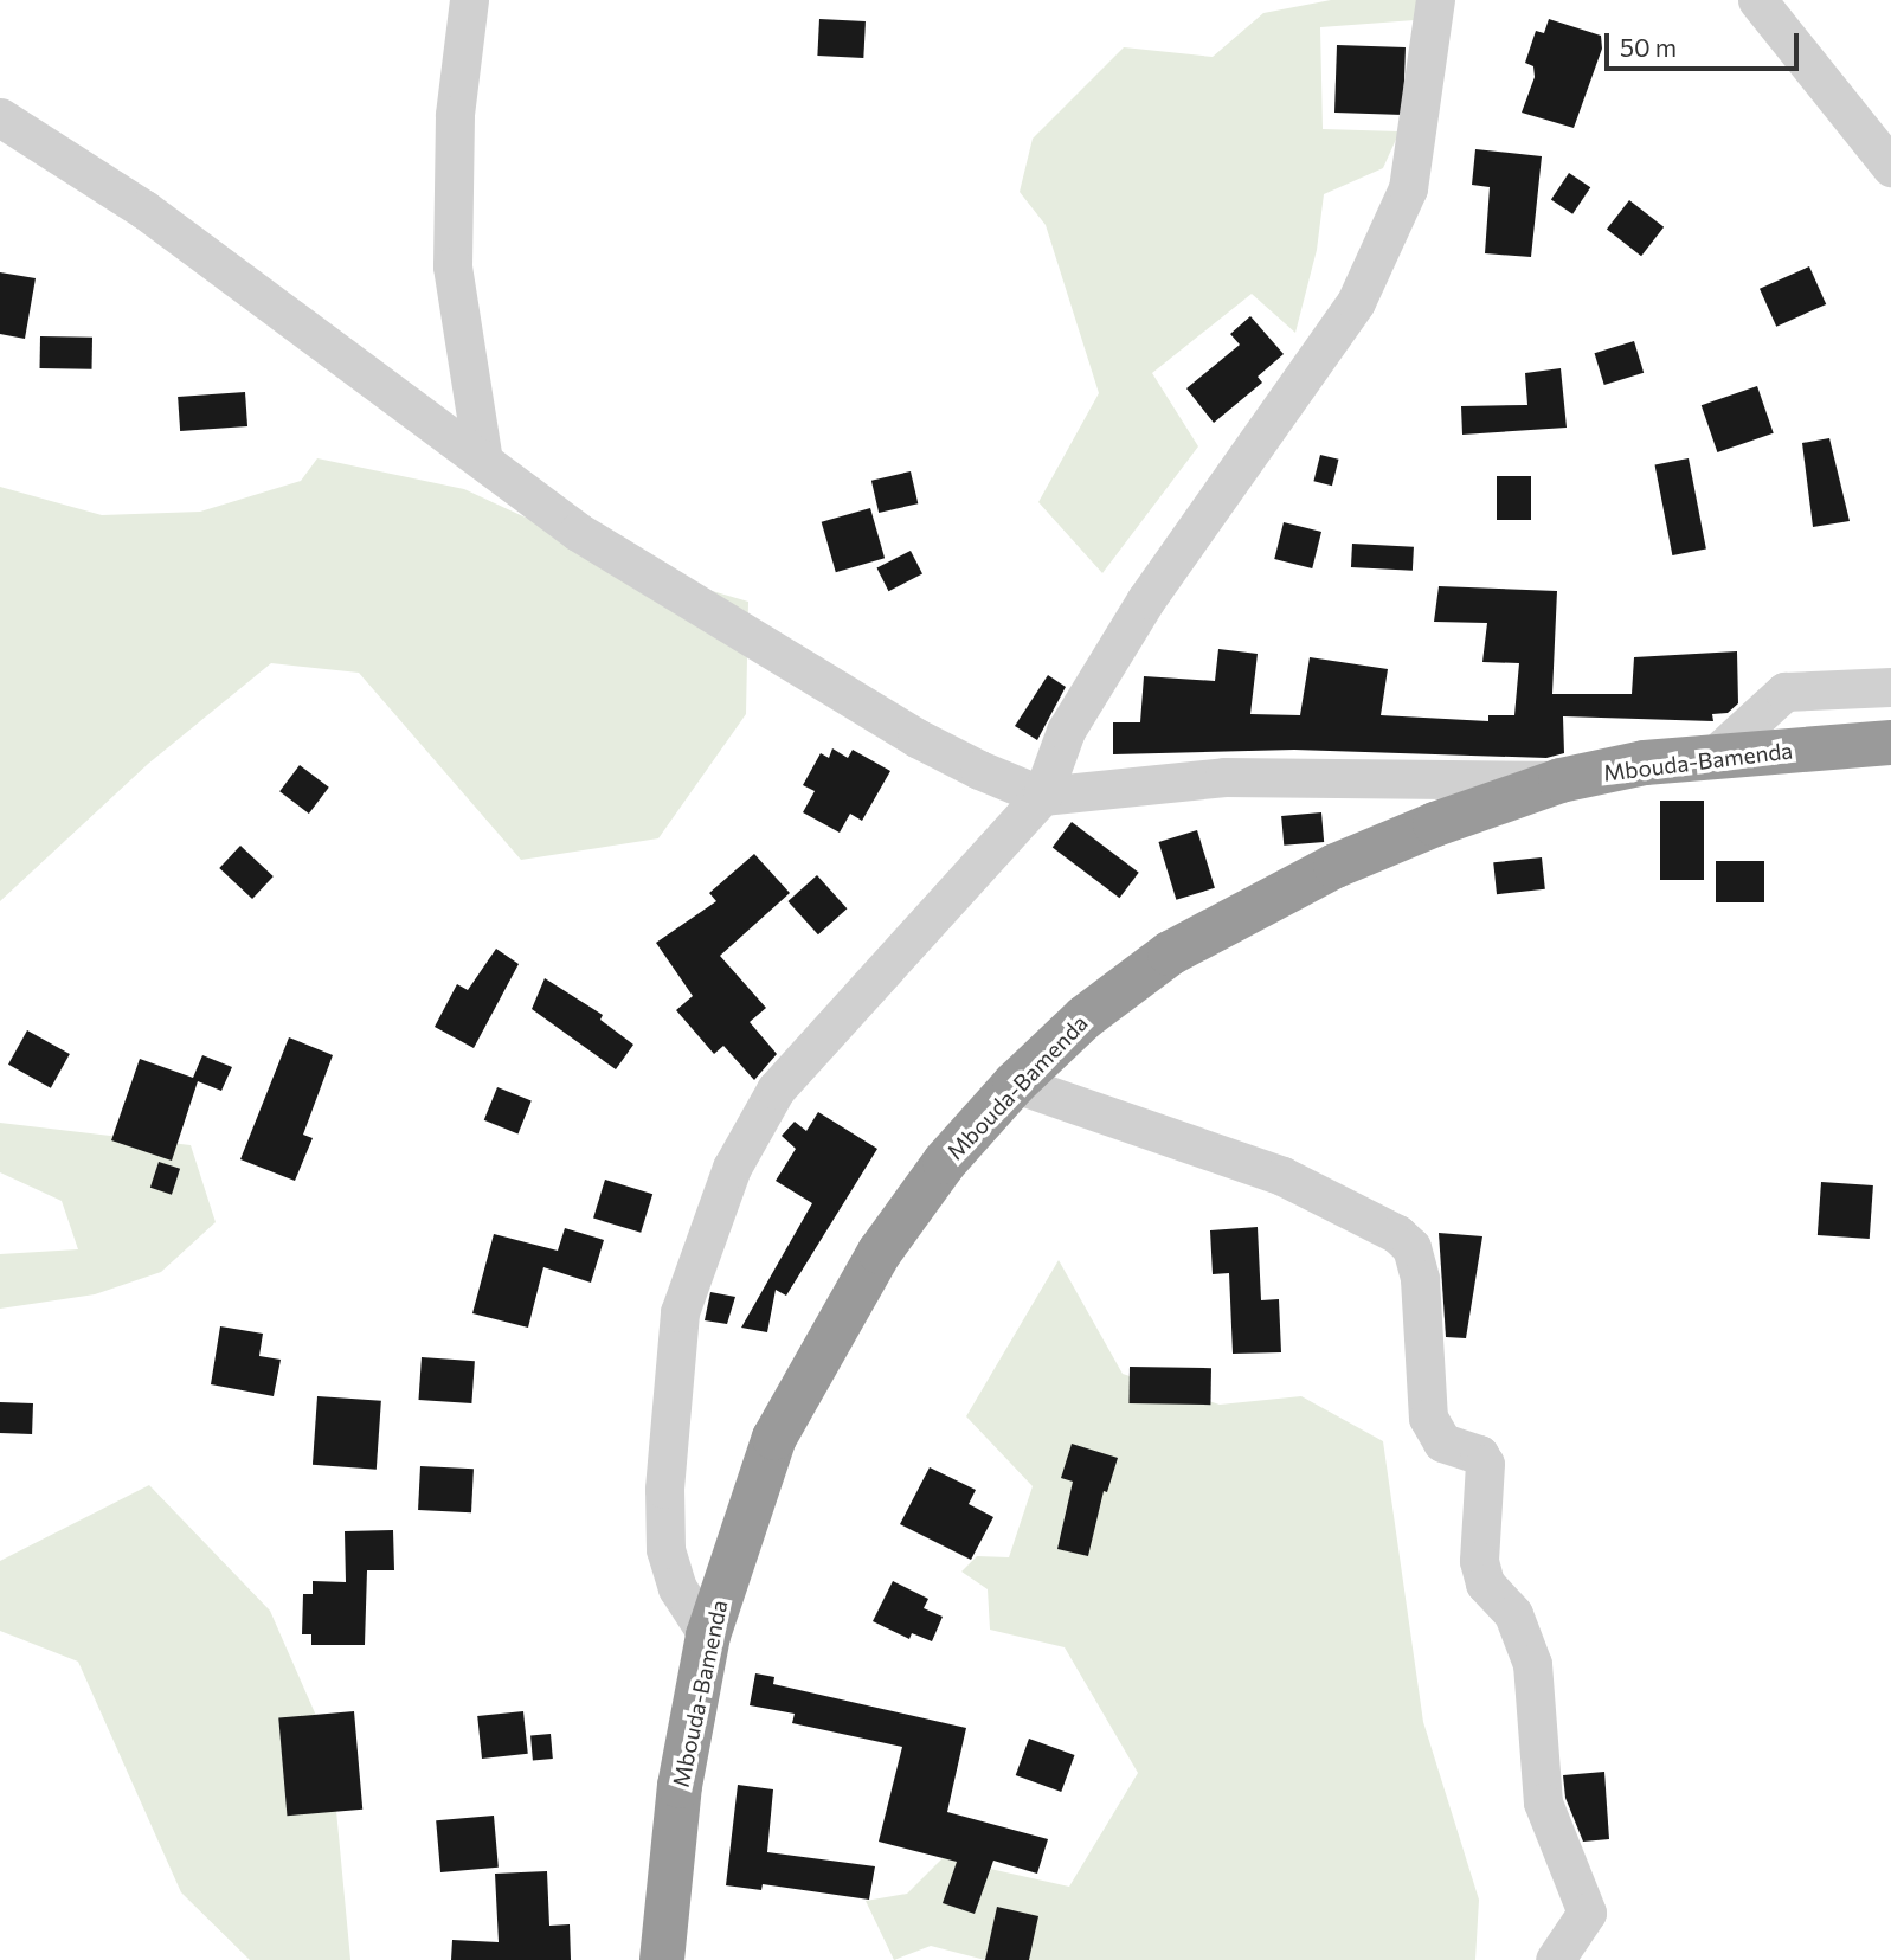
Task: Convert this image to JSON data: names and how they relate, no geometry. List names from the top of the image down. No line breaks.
{"streets":{"highway":["Mbouda-Bamenda"]},"scale_bar":"50 m"}
